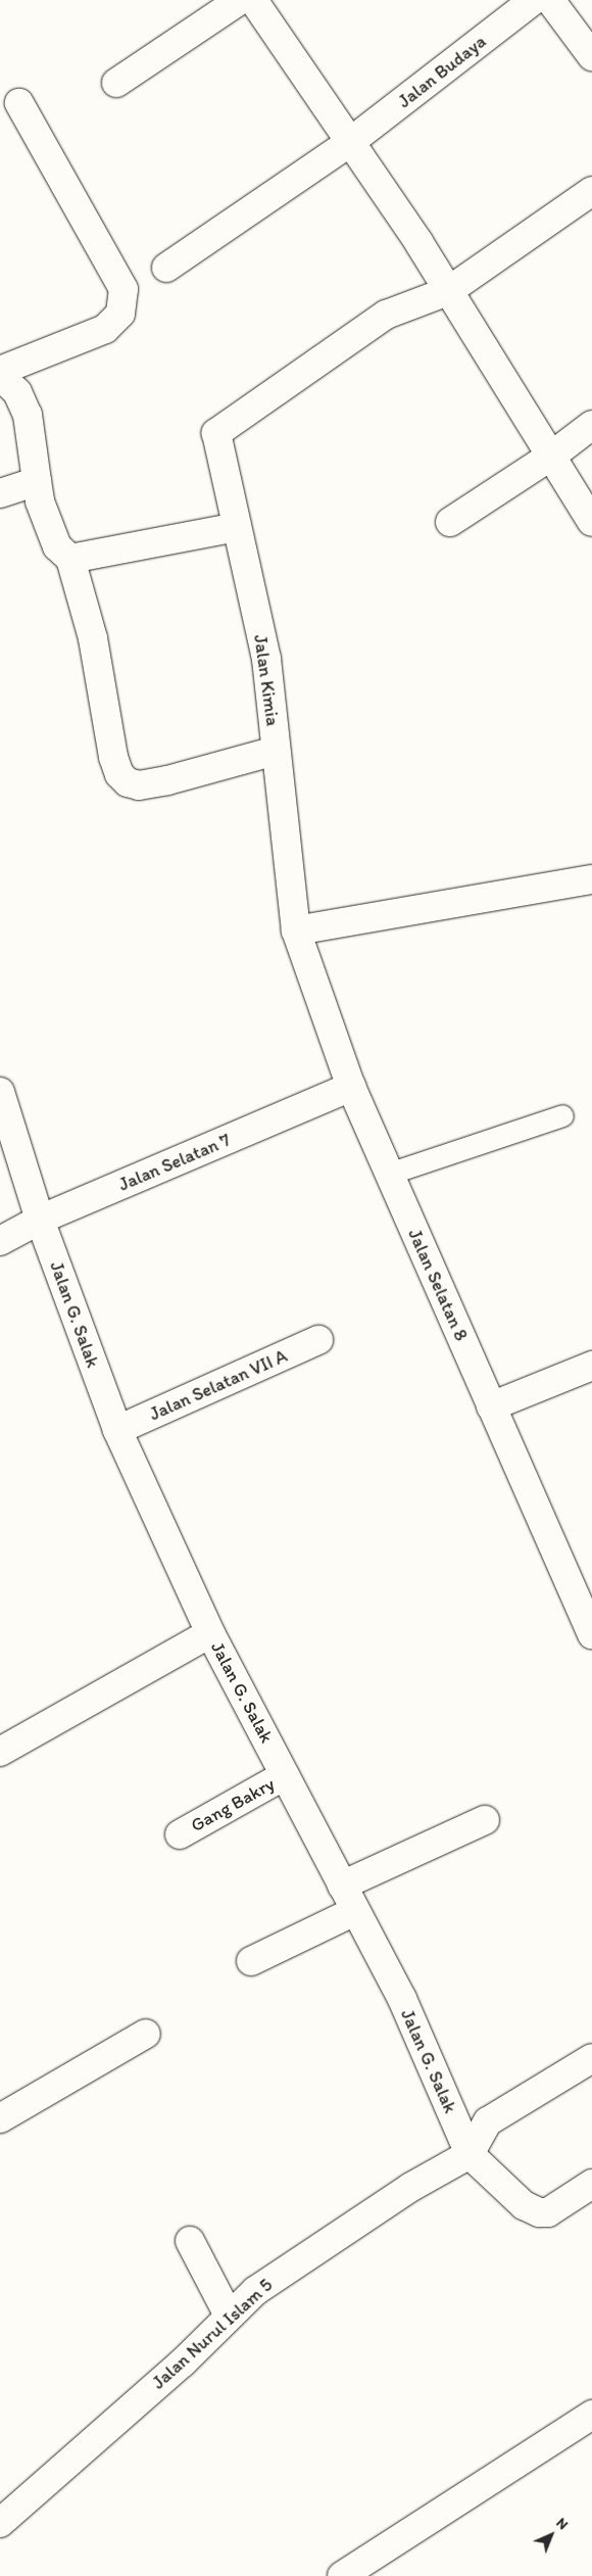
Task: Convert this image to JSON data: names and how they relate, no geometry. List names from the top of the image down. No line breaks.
{"streets":{"street":["Jalan Budaya","Jalan Kimia","Jalan Selatan 7","Jalan Selatan 8","Jalan G. Salak","Jalan Selatan VII A","Gang Bakry","Jalan Nurul Islam 5"]},"crossings":[["Jalan Kimia","Jalan Selatan 8"],["Jalan Selatan 7","Jalan Selatan 8"],["Jalan Selatan 7","Jalan G. Salak"],["Jalan G. Salak","Jalan Selatan VII A"],["Jalan G. Salak","Gang Bakry"],["Jalan G. Salak","Jalan Nurul Islam 5"]],"north":"top right"}
